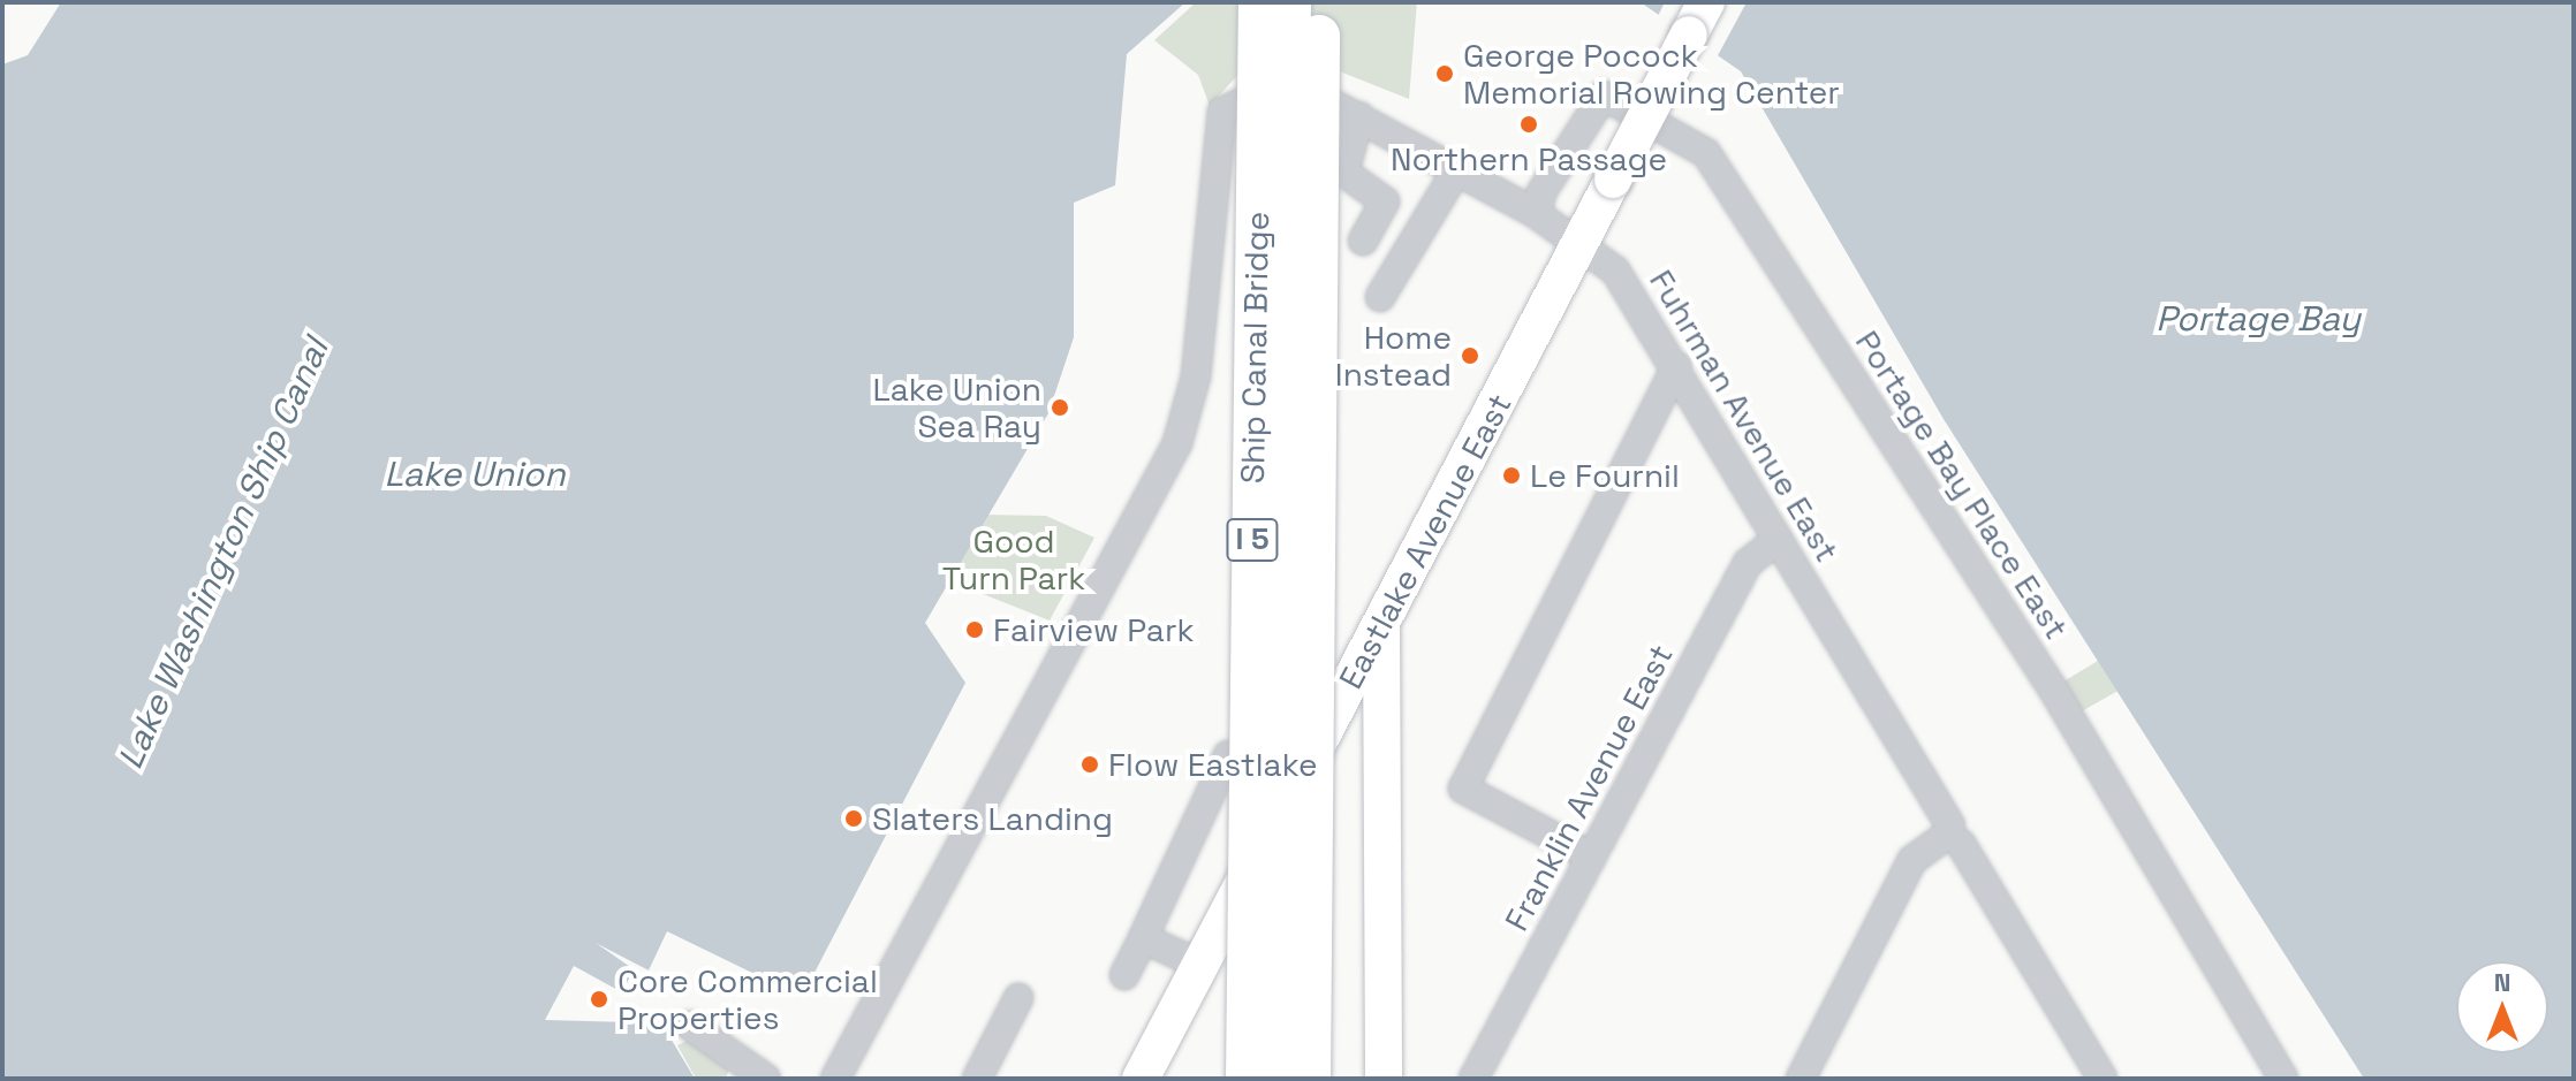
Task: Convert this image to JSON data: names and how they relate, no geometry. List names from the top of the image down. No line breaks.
{"streets":{"highway":["Ship Canal Bridge","I 5"],"main road":["Eastlake Avenue East"],"street":["Fuhrman Avenue East","Portage Bay Place East","Franklin Avenue East"]},"crossings":[["Fuhrman Avenue East","Portage Bay Place East"],["Fuhrman Avenue East","Eastlake Avenue East"],["Fuhrman Avenue East","Franklin Avenue East"]],"water":["Portage Bay","Lake Union","Lake Washington Ship Canal"],"parks":["Good Turn Park"],"places":["George Pocock Memorial Rowing Center","Northern Passage","Home Instead","Lake Union Sea Ray","Le Fournil","Fairview Park","Flow Eastlake","Slaters Landing","Core Commercial Properties"],"north":"top"}
